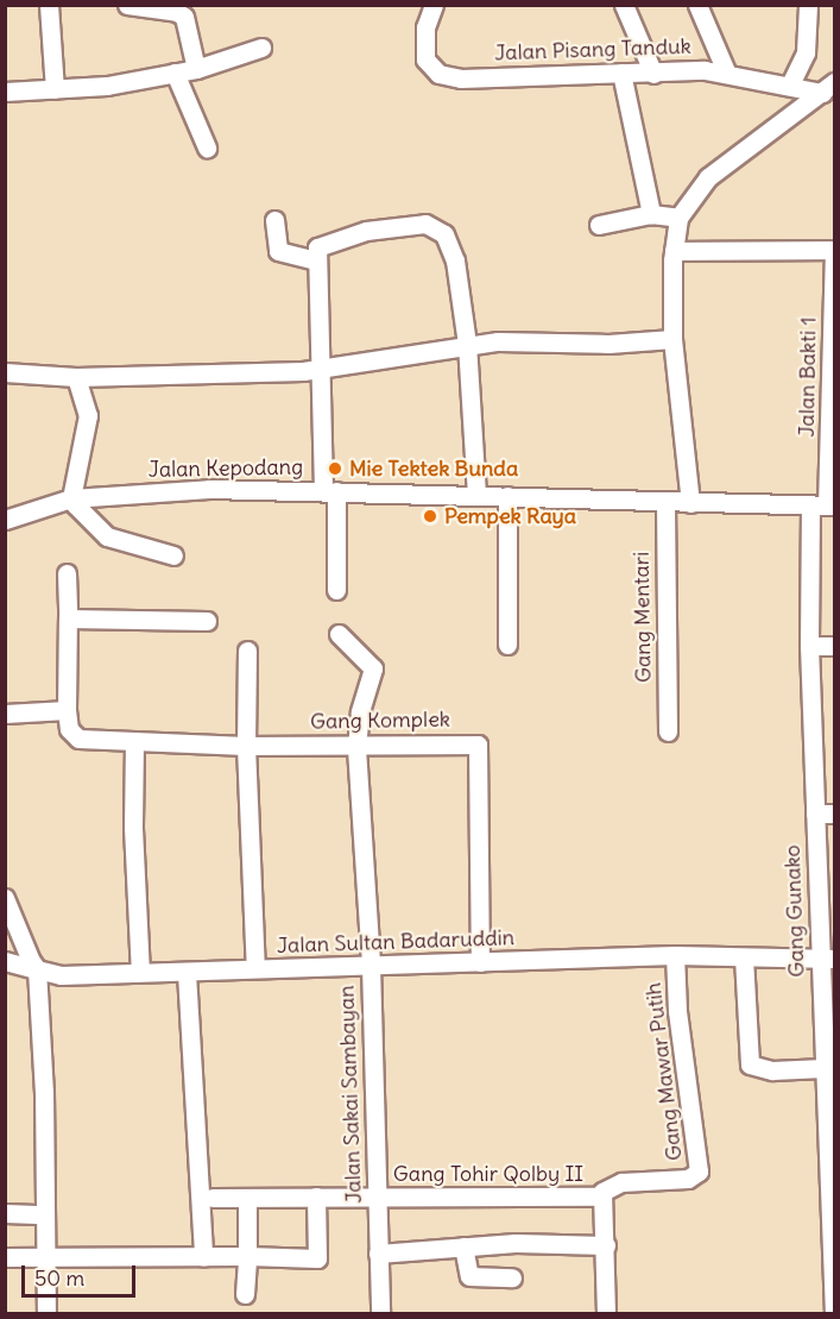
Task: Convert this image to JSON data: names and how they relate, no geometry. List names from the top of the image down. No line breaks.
{"streets":{"street":["Jalan Pisang Tanduk","Jalan Bakti 1","Jalan Kepodang","Gang Mentari","Gang Komplek","Gang Gunako","Jalan Sultan Badaruddin","Gang Mawar Putih","Jalan Sakai Sambayan","Gang Tohir Qolby II"]},"crossings":[["Jalan Bakti 1","Jalan Kepodang"],["Jalan Bakti 1","Gang Gunako"],["Jalan Kepodang","Gang Mentari"],["Jalan Kepodang","Gang Gunako"],["Gang Komplek","Jalan Sultan Badaruddin"],["Gang Komplek","Jalan Sakai Sambayan"],["Gang Gunako","Jalan Sultan Badaruddin"],["Jalan Sultan Badaruddin","Gang Mawar Putih"],["Jalan Sultan Badaruddin","Jalan Sakai Sambayan"],["Gang Mawar Putih","Gang Tohir Qolby II"],["Jalan Sakai Sambayan","Gang Tohir Qolby II"]],"places":["Mie Tektek Bunda","Pempek Raya"],"scale_bar":"50 m"}
